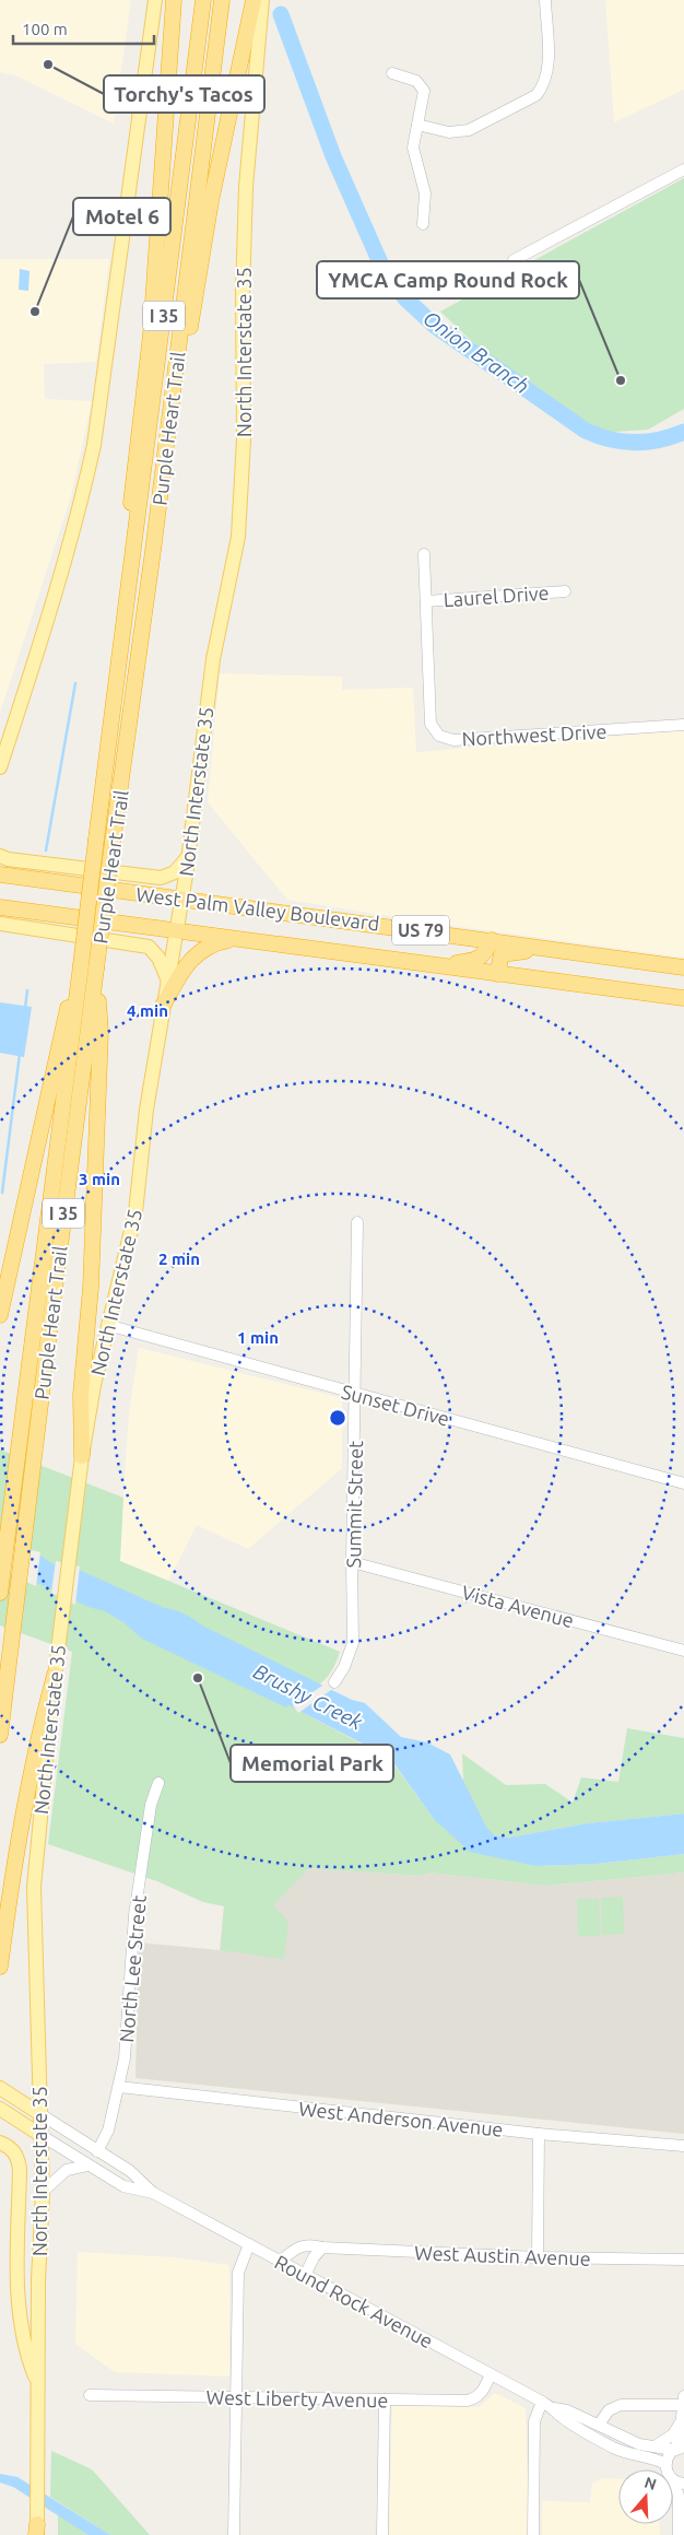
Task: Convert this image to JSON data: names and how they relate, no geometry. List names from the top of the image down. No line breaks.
{"streets":{"highway":["I 35","Purple Heart Trail","West Palm Valley Boulevard","US 79"],"main road":["North Interstate 35","Round Rock Avenue"],"street":["Laurel Drive","Northwest Drive","Sunset Drive","Summit Street","Vista Avenue","North Lee Street","West Anderson Avenue","West Austin Avenue","West Liberty Avenue"]},"crossings":[["North Interstate 35","West Palm Valley Boulevard"],["North Interstate 35","Sunset Drive"],["North Interstate 35","Round Rock Avenue"],["Laurel Drive","Northwest Drive"],["Sunset Drive","Summit Street"],["Summit Street","Vista Avenue"],["North Lee Street","West Anderson Avenue"],["North Lee Street","Round Rock Avenue"],["West Austin Avenue","Round Rock Avenue"],["Round Rock Avenue","West Liberty Avenue"]],"water":["Onion Branch","Brushy Creek"],"places":["Torchy's Tacos","Motel 6","YMCA Camp Round Rock","Memorial Park"],"scale_bar":"100 m","north":"top","rings":["4 min","3 min","2 min","1 min"]}
